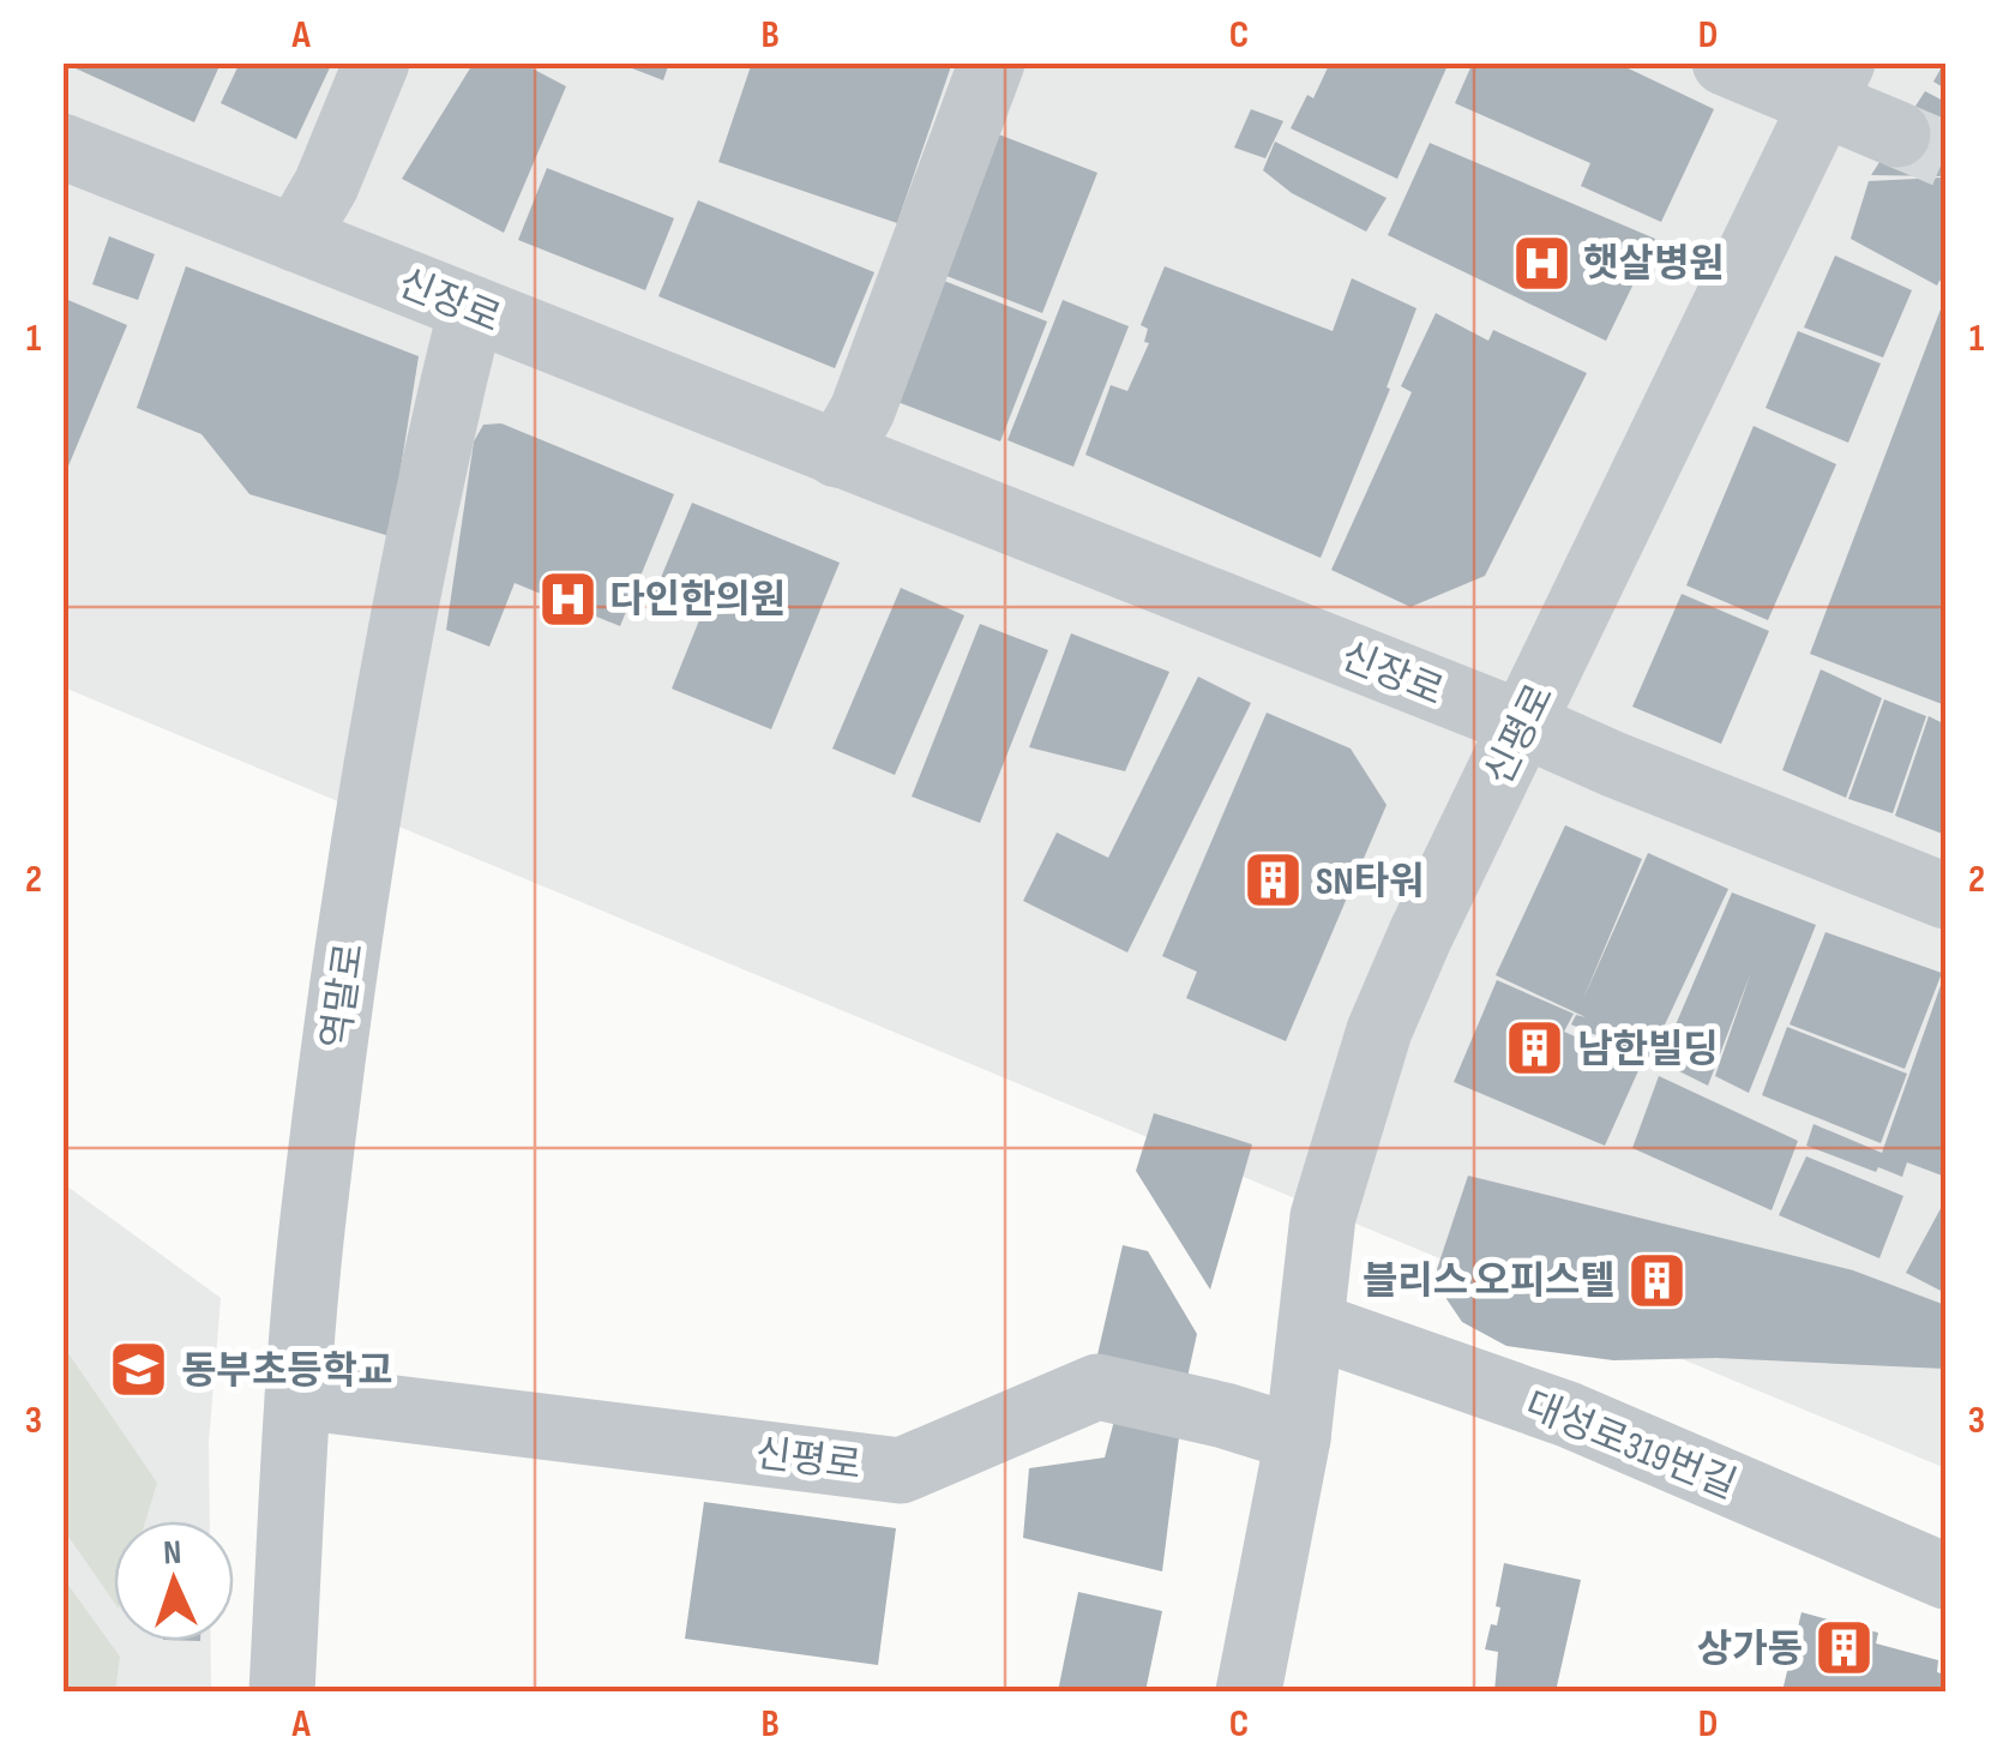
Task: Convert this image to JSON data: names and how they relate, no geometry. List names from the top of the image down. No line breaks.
{"streets":{"street":["신장로","신평로","역말로","대성로319번길"]},"crossings":[["신장로","신평로"],["신장로","역말로"],["신평로","역말로"],["신평로","대성로319번길"]],"places":{"hospital":["햇살병원","다인한의원"],"building":["SN타워","남한빌딩","블리스 오피스텔","상가동"],"school or university":["동부초등학교"]},"north":"top","grid":{"columns":["A","B","C","D"],"rows":["1","2","3"]}}
